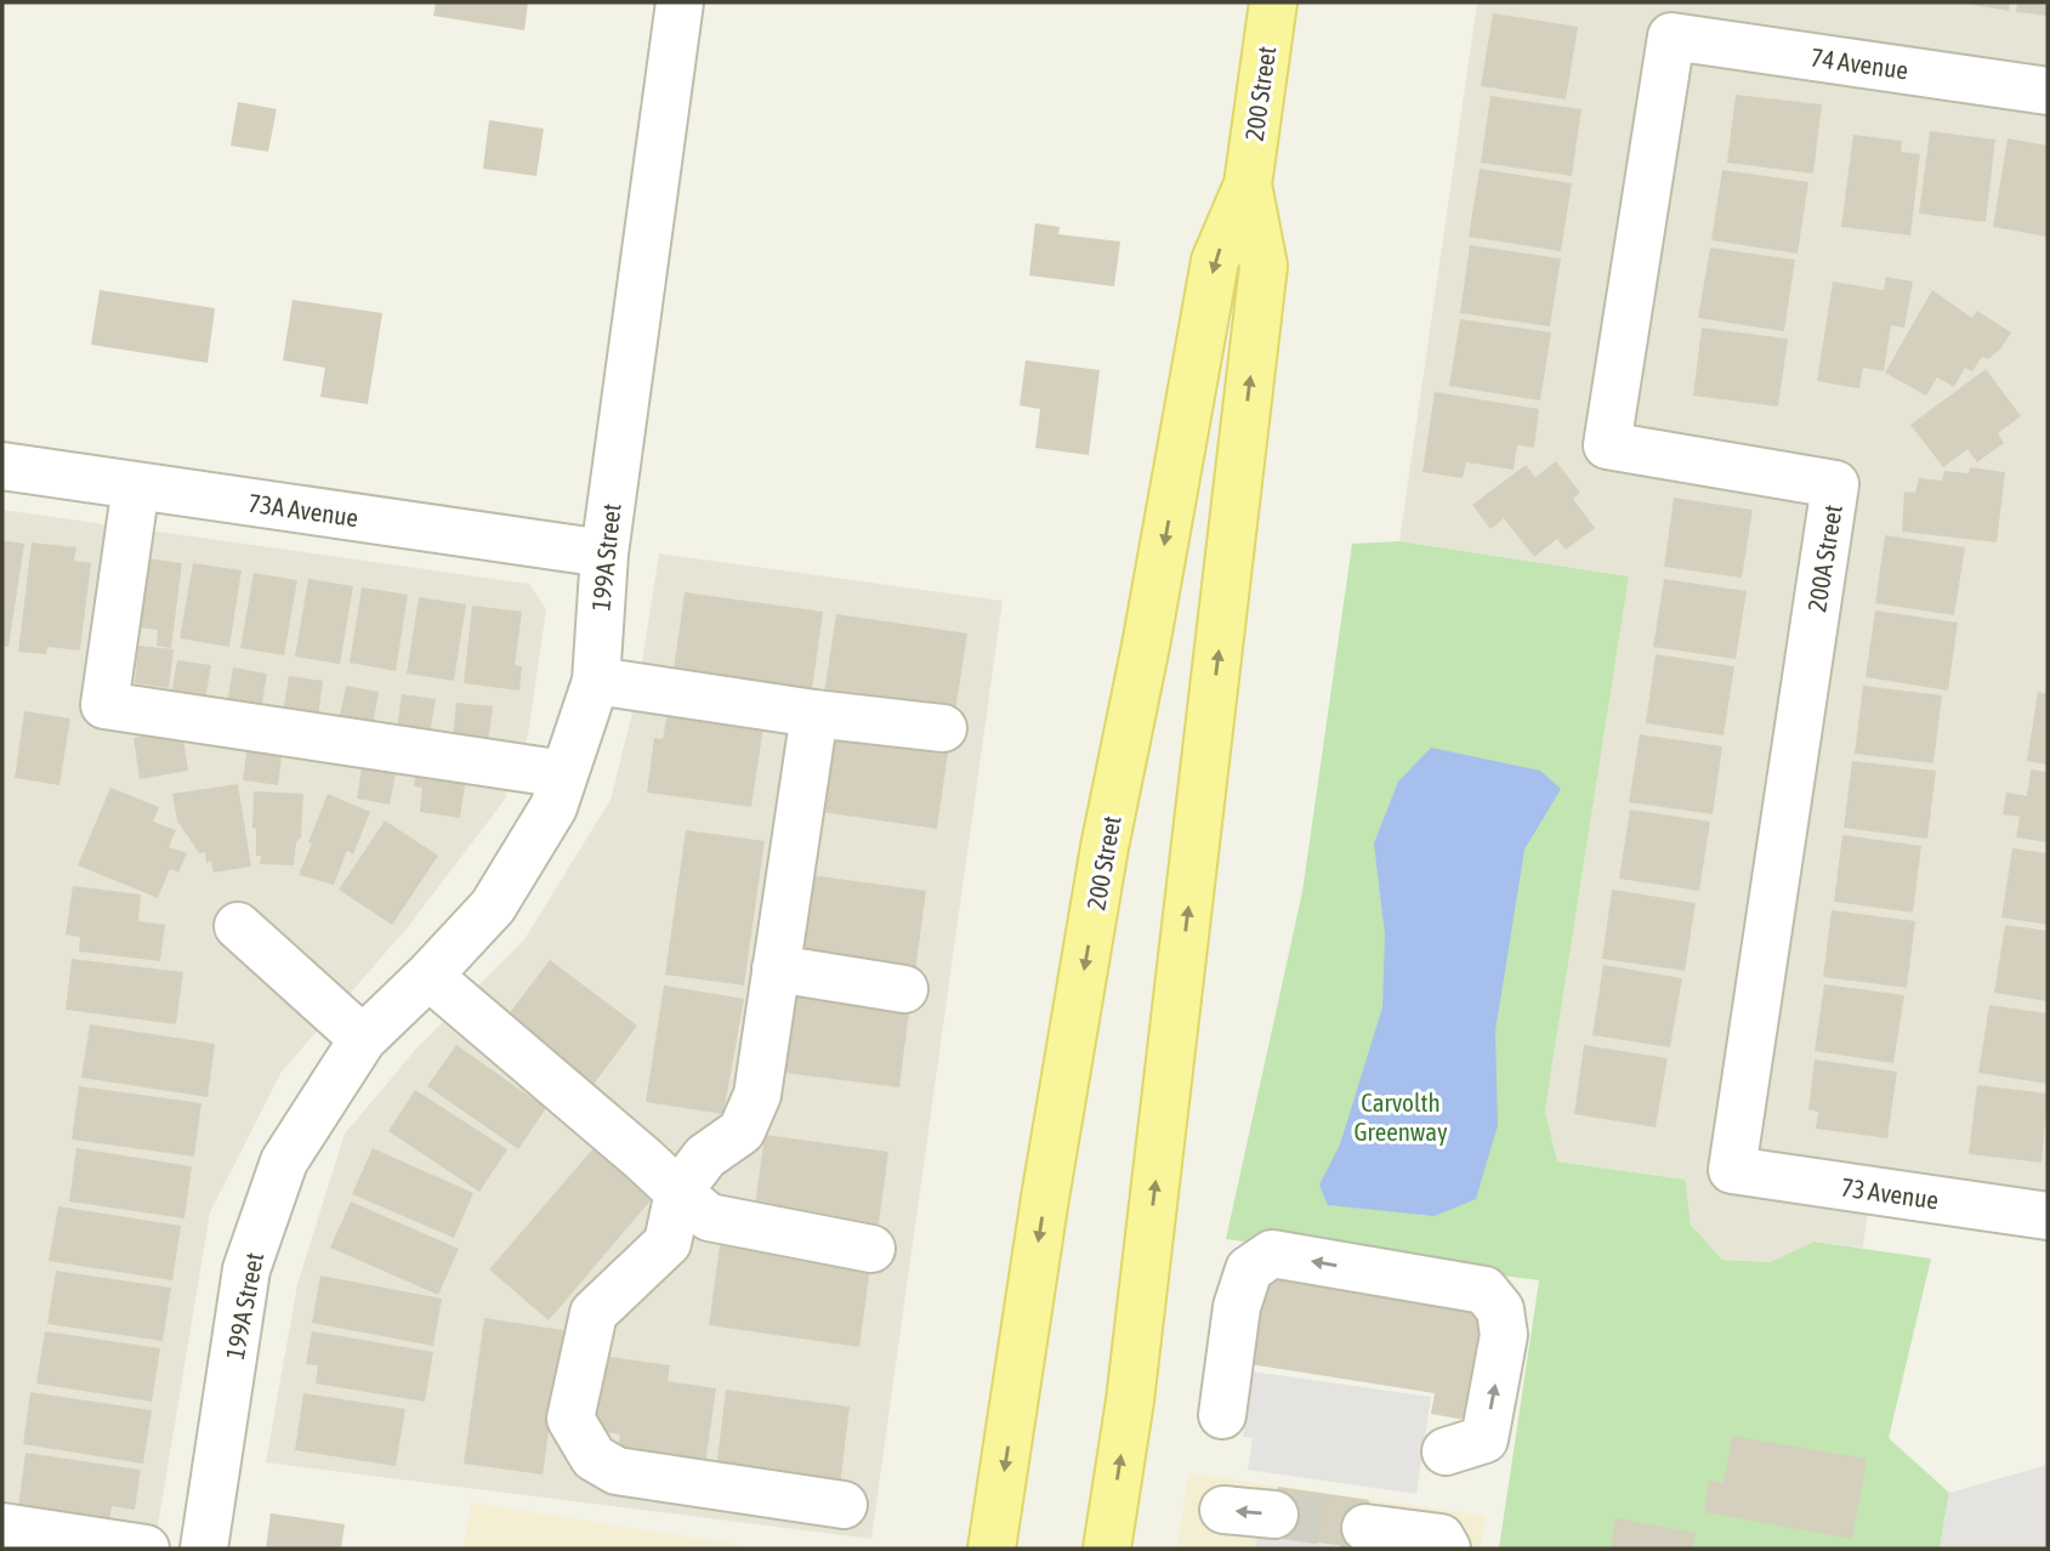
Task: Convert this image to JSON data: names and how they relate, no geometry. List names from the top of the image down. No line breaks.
{"streets":{"main road":["200 Street"],"street":["74 Avenue","73A Avenue","199A Street","200A Street","73 Avenue"]},"crossings":[["74 Avenue","200A Street"],["73A Avenue","199A Street"],["200A Street","73 Avenue"]],"parks":["Carvolth Greenway"]}
